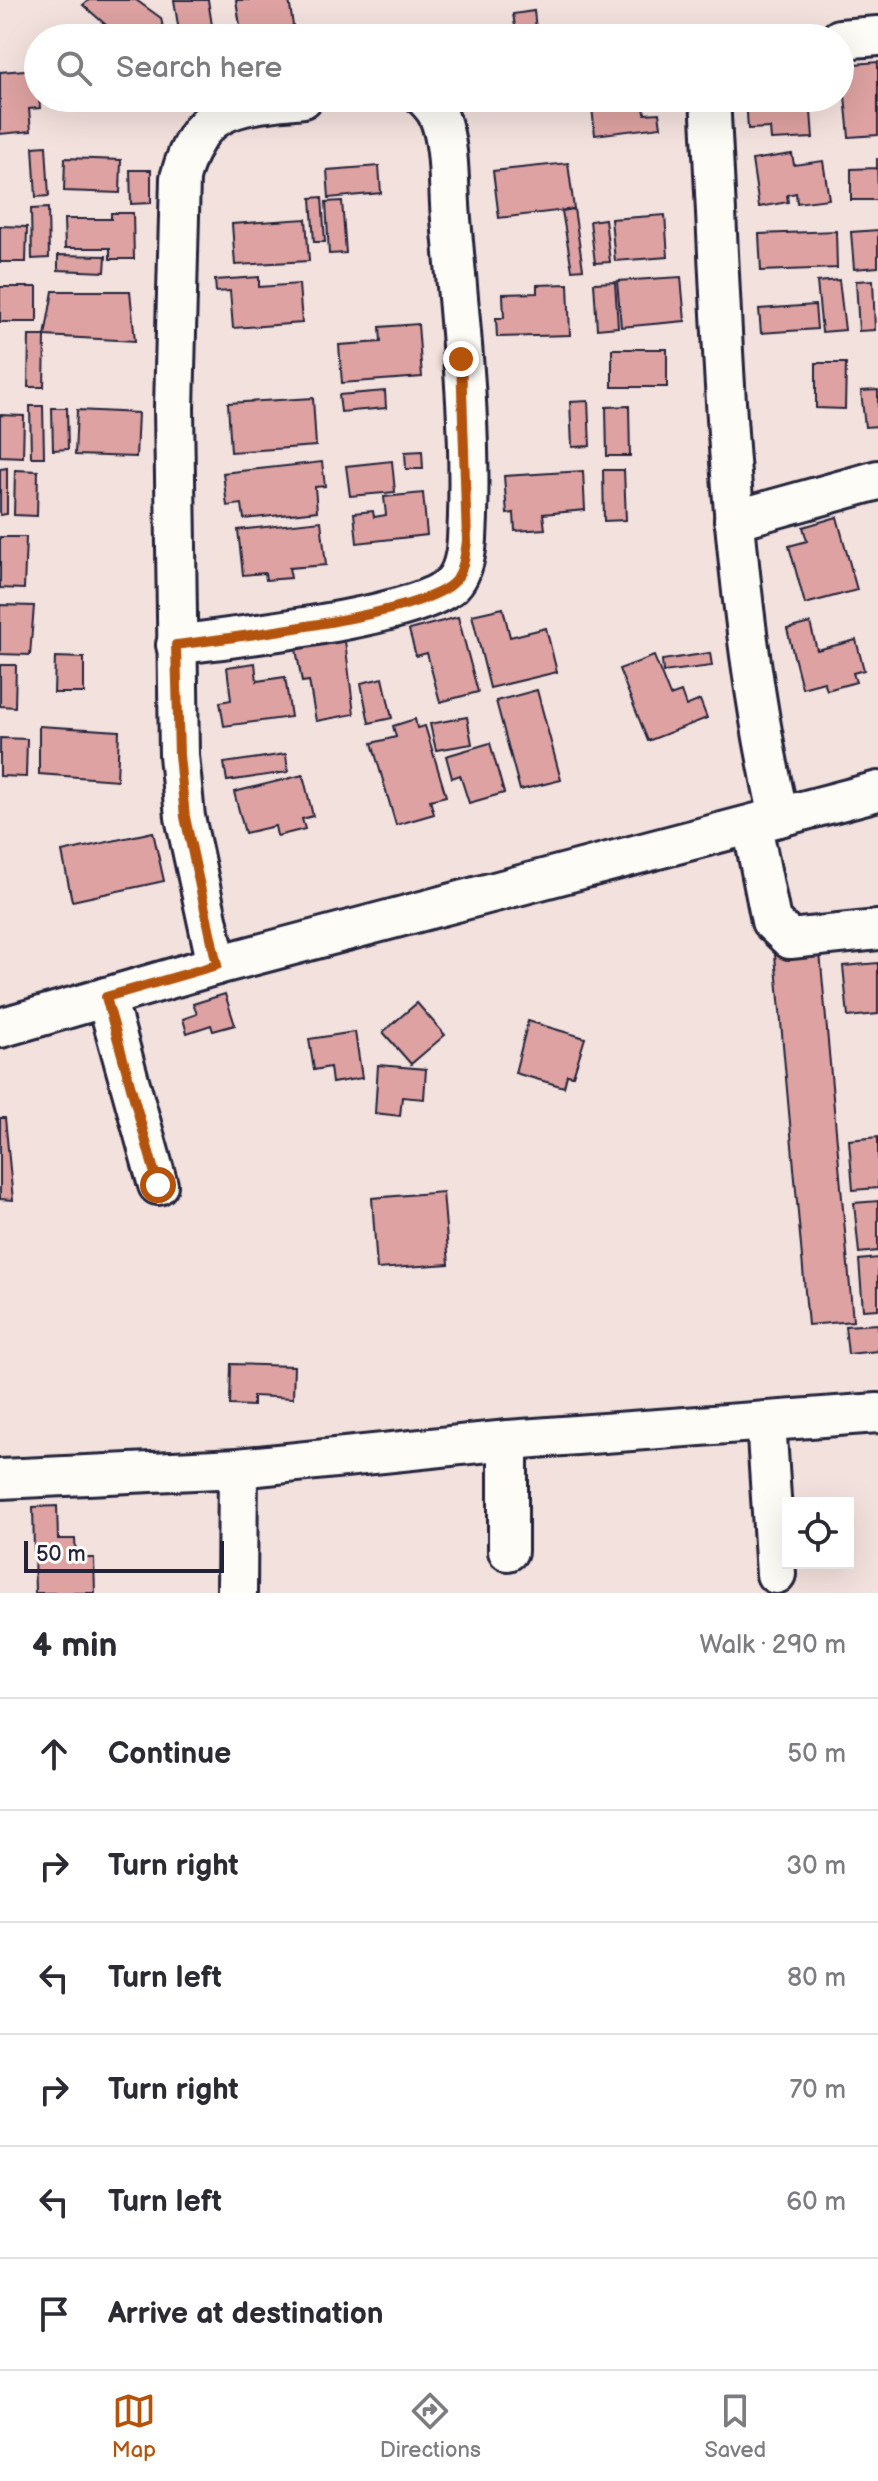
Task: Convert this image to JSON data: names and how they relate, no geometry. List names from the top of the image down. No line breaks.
{"scale_bar":"50 m","page":{"search":"Search here","scale":"50 m","heading":["4 min","Walk · 290 m"],"list":[["Continue","50 m"],["Turn right","30 m"],["Turn left","80 m"],["Turn right","70 m"],["Turn left","60 m"],"Arrive at destination"],"nav":["Map","Directions","Saved"]}}
